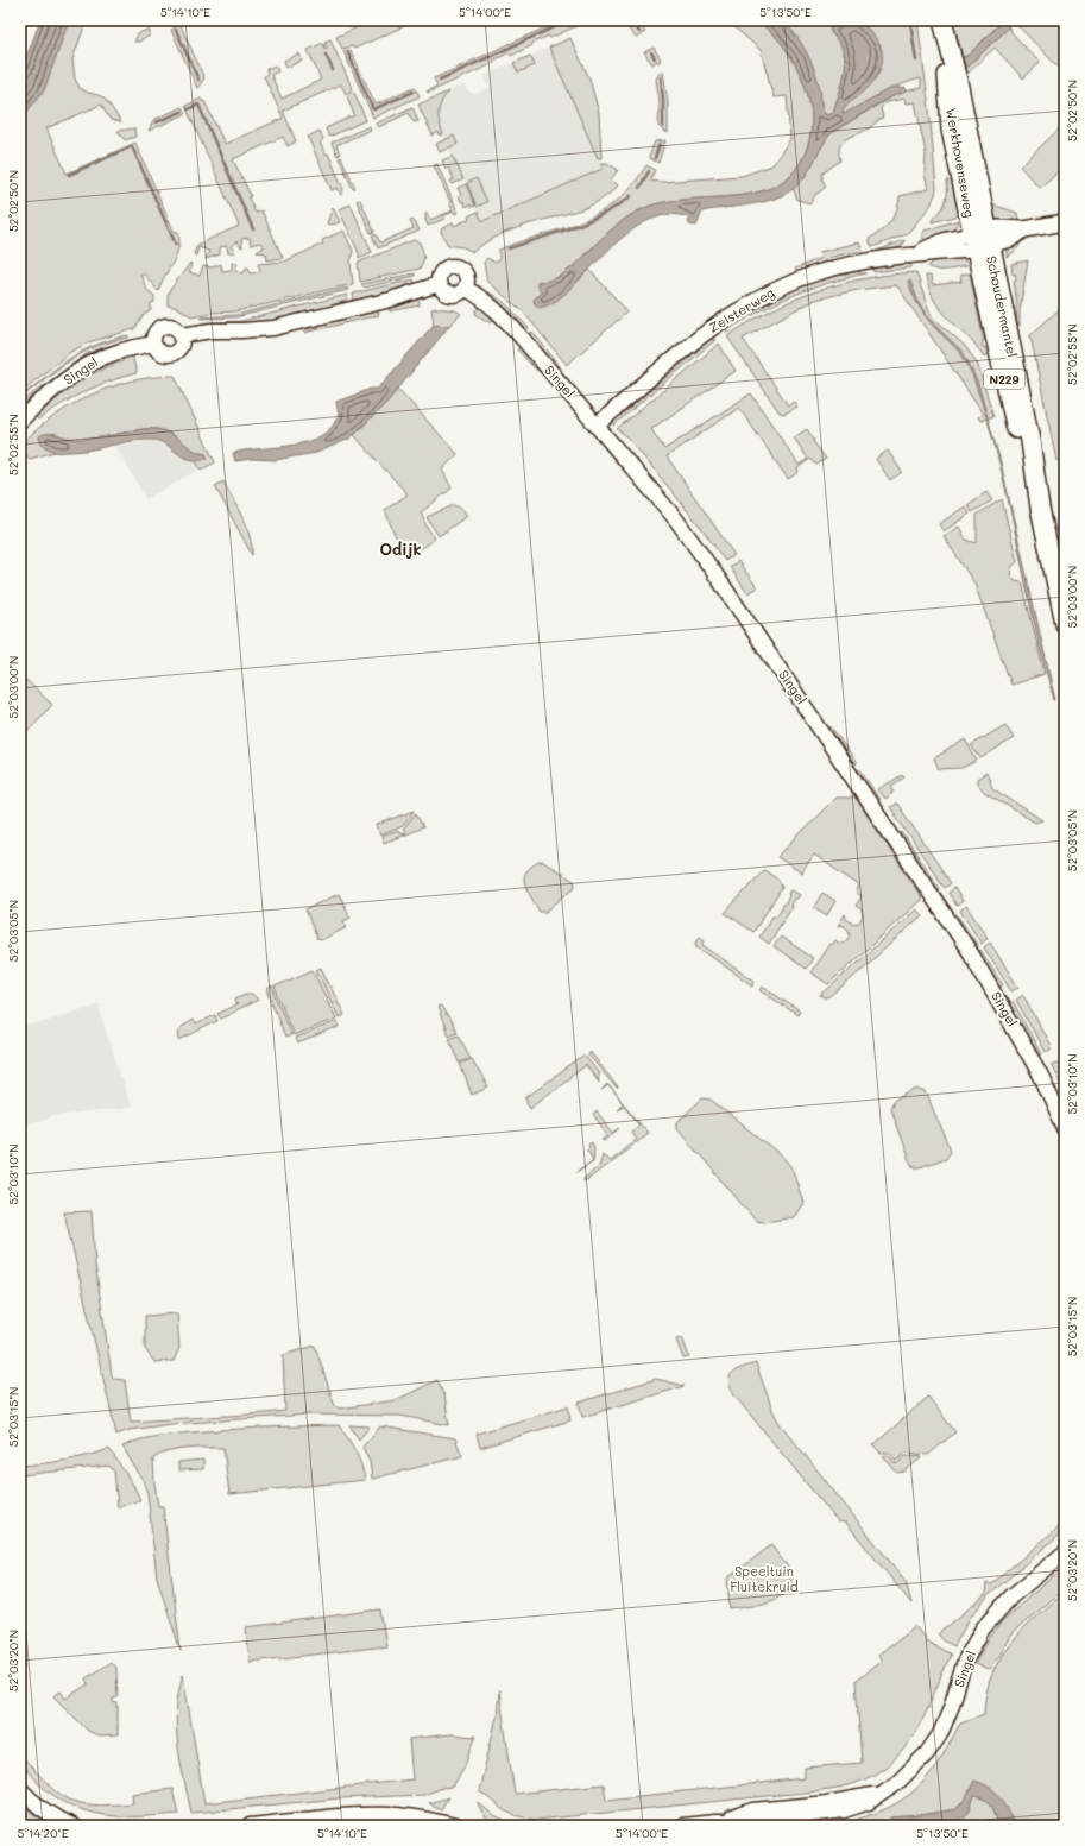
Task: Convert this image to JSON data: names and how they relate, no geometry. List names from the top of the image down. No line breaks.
{"streets":{"main road":["Werkhovenseweg","Schoudermantel","N229"],"street":["Zeisterweg","Singel"]},"crossings":[["Werkhovenseweg","Schoudermantel"],["Werkhovenseweg","Zeisterweg"],["Schoudermantel","Zeisterweg"],["Zeisterweg","Singel"]],"districts":["Odijk"],"parks":["Speeltuin Fluitekruid"],"coordinates":["5°14'10\"E","5°14'00\"E","5°13'50\"E","52°02'50\"N","52°02'55\"N","52°03'00\"N","52°03'05\"N","52°03'10\"N","52°03'15\"N","52°03'20\"N","5°14'20\"E"]}
